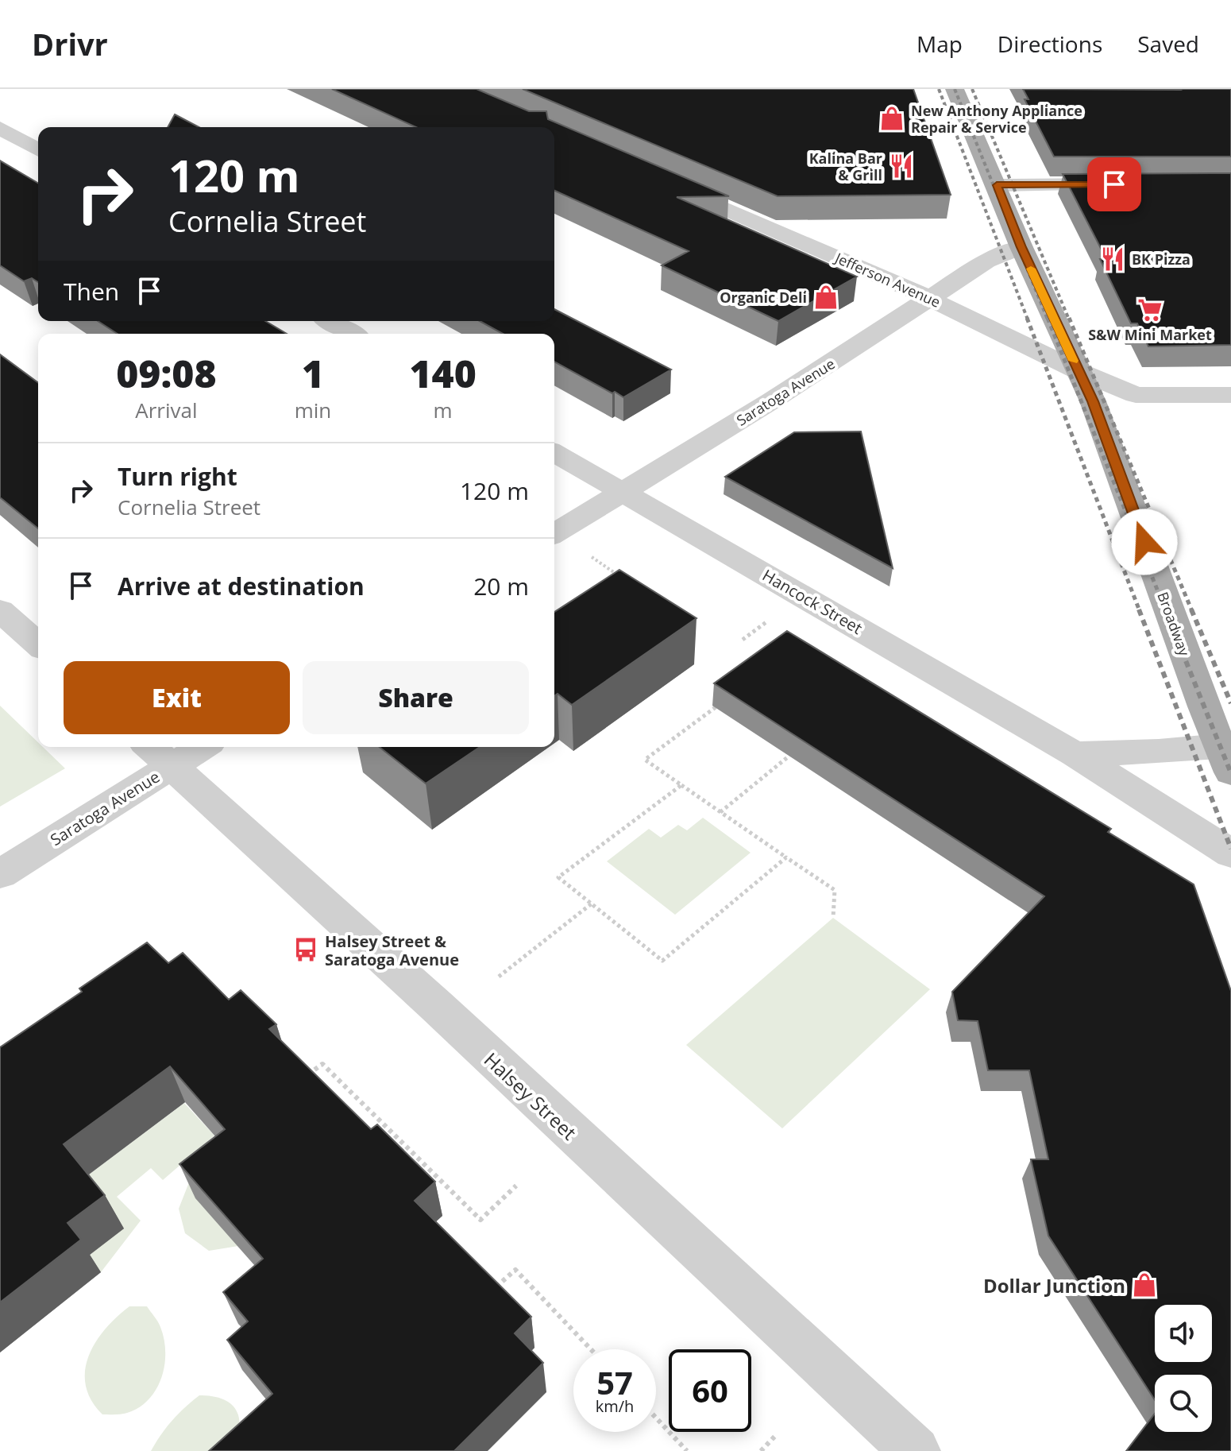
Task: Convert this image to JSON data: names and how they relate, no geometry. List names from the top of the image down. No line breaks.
{"streets":{"main road":["Broadway"],"street":["Jefferson Avenue","Saratoga Avenue","Hancock Street","Halsey Street"]},"crossings":[["Jefferson Avenue","Saratoga Avenue"],["Jefferson Avenue","Broadway"],["Saratoga Avenue","Hancock Street"],["Saratoga Avenue","Broadway"],["Saratoga Avenue","Halsey Street"]],"places":{"shop":["New Anthony Appliance Repair & Service","Organic Deli","Dollar Junction"],"restaurant":["Kalina Bar & Grill","BK Pizza"],"supermarket":["S&W Mini Market"],"bus stop":["Halsey Street & Saratoga Avenue"]},"page":{"header":"Drivr","nav":["Map","Directions","Saved"],"turn":["120 m","Cornelia Street"],"then":"Then","eta":["09:08","Arrival","1","min","140","m"],"list":[{"name":"Turn right","note":"Cornelia Street","value":"120 m"},{"name":"Arrive at destination","value":"20 m"}],"buttons":["Exit","Share"],"speed":"57 km/h","limit":"60"}}
